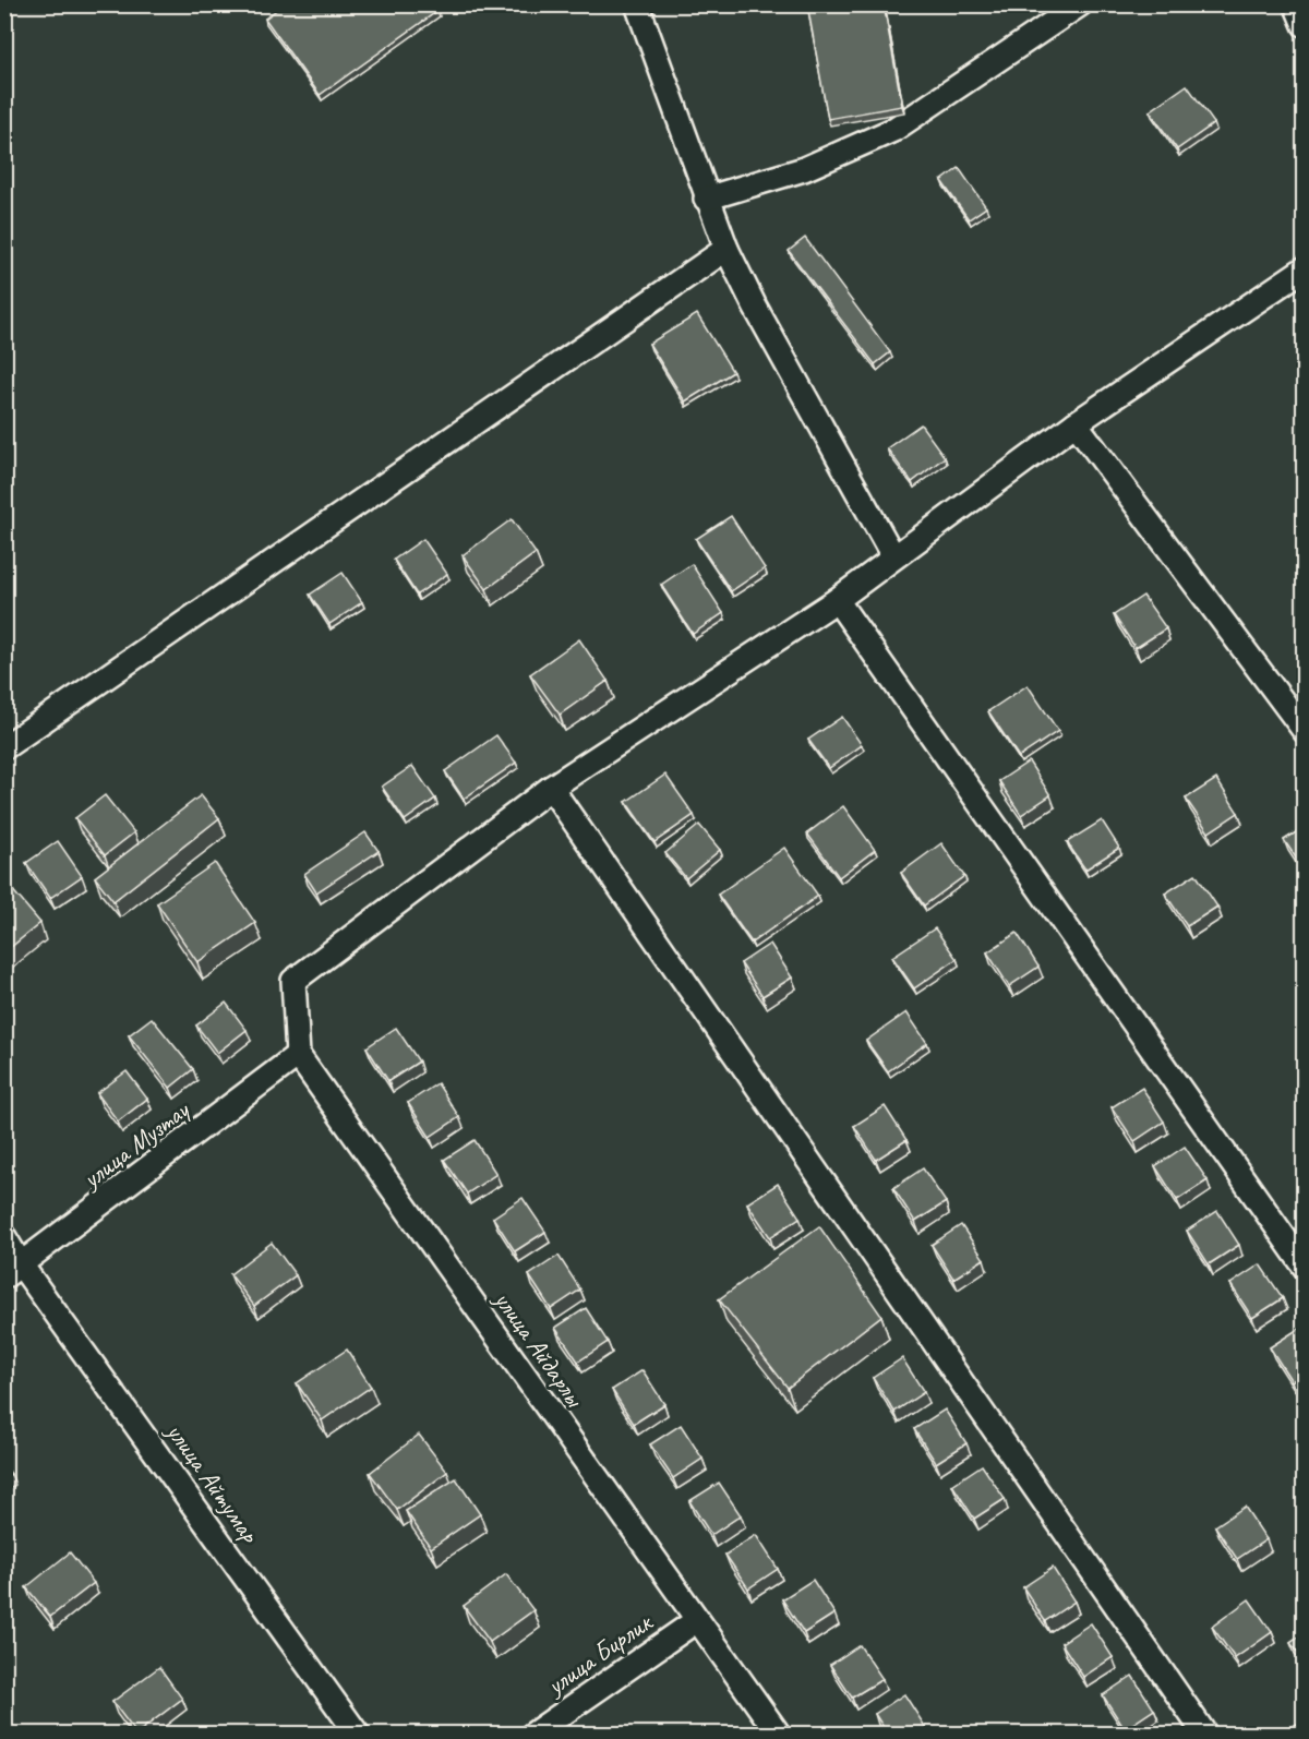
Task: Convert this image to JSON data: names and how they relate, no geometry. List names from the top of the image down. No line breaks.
{"streets":{"street":["улица Музтау","улица Айдарлы","улица Айтумар","улица Бирлик"]},"crossings":[["улица Музтау","улица Айдарлы"],["улица Музтау","улица Айтумар"],["улица Айдарлы","улица Бирлик"]]}
